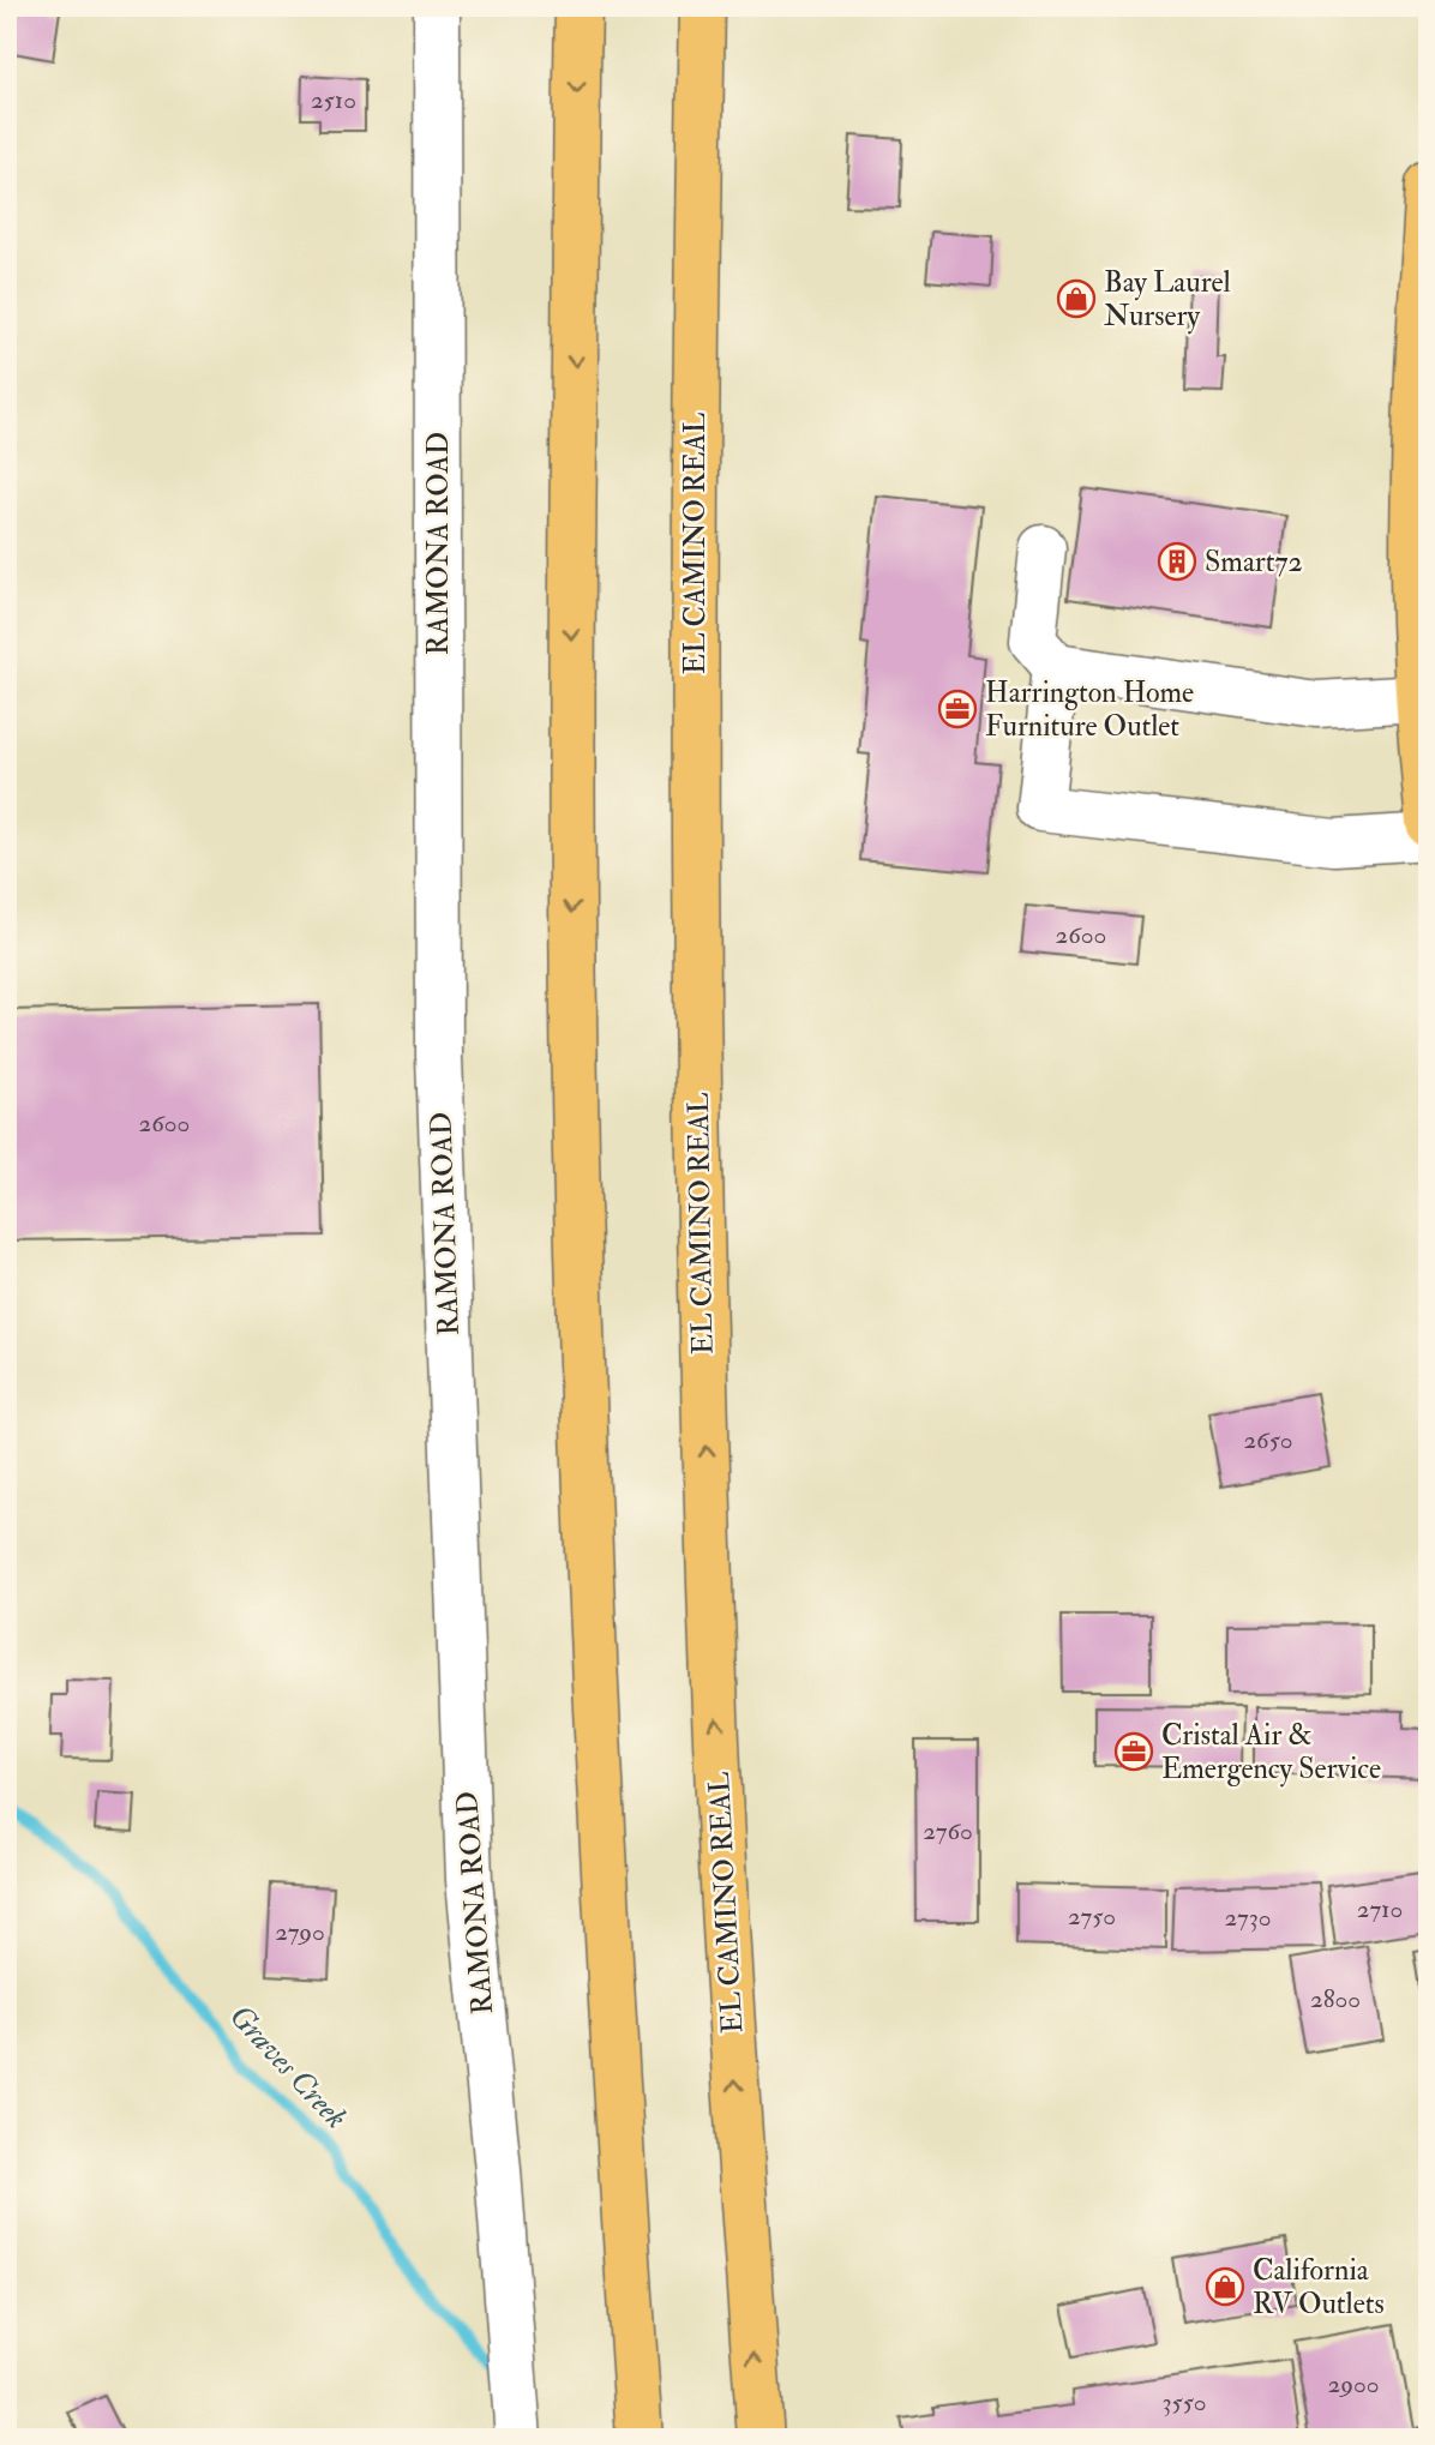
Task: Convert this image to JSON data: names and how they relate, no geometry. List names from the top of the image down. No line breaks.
{"streets":{"main road":["EL CAMINO REAL"],"street":["RAMONA ROAD"]},"water":["Graves Creek"],"places":{"shop":["Bay Laurel Nursery","California RV Outlets"],"building":["Smart72"],"office":["Harrington Home Furniture Outlet","Cristal Air & Emergency Service"]},"house_numbers":["2510","2600","2600","2650","2760","2710","2750","2730","2790","2800","2900","3550"]}
